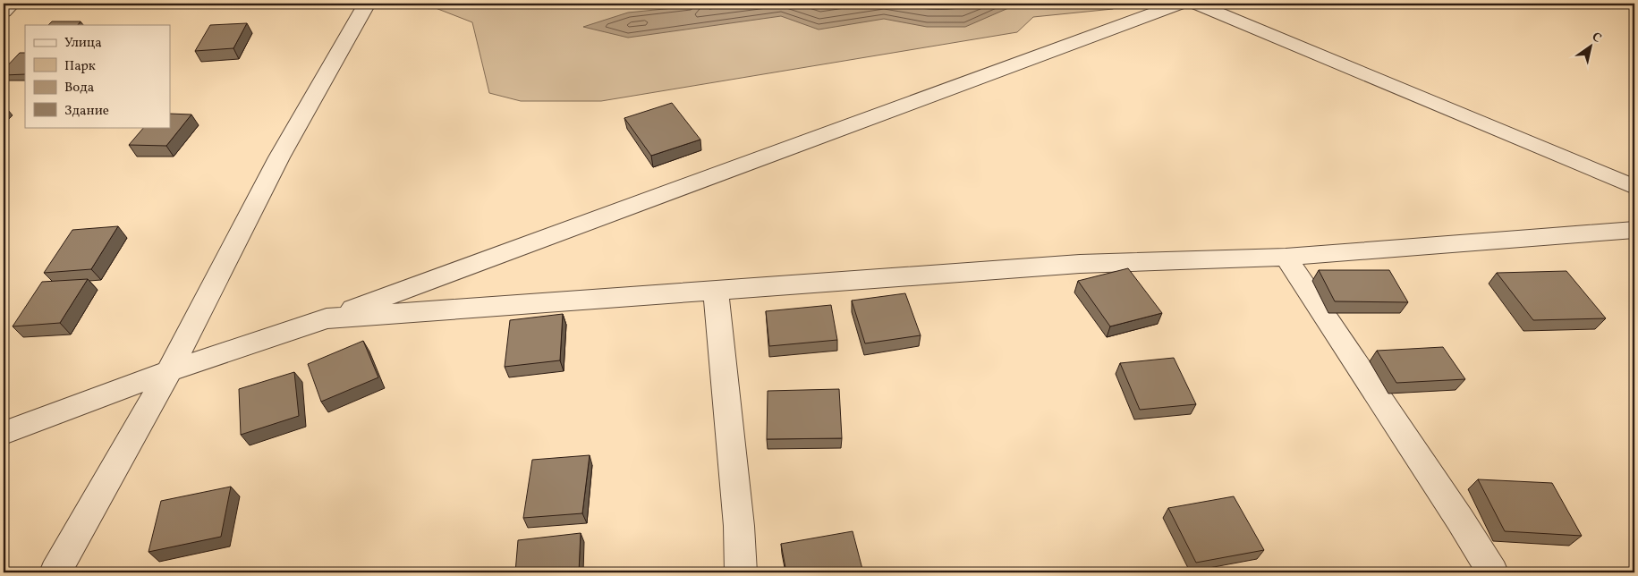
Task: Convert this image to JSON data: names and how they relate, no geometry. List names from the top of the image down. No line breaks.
{"legend":["Улица","Парк","Вода","Здание"],"north":"top right"}
